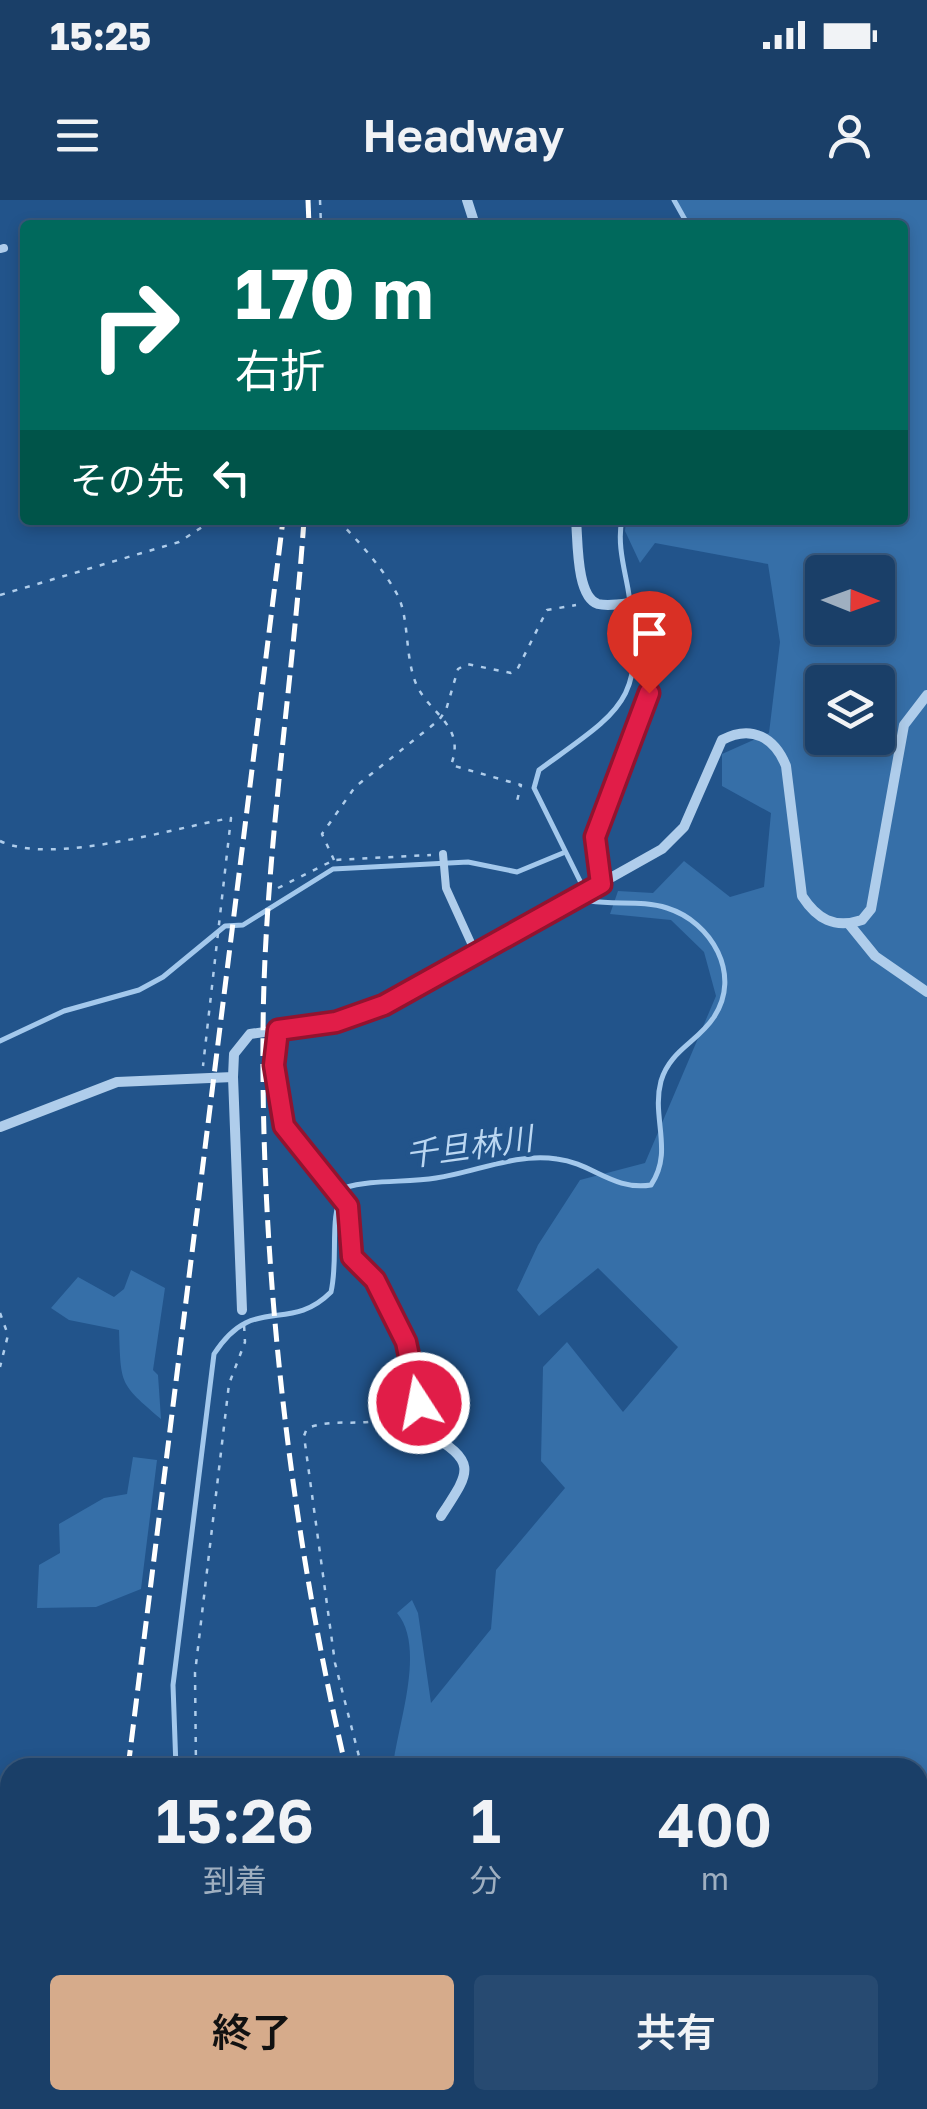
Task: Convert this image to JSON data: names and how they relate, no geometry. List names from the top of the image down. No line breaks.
{"water":["千旦林川"],"north":"right","page":{"status":"15:25","header":"Headway","turn":["170 m","右折"],"then":"その先","eta":["15:26","到着","1","分","400","m"],"buttons":["終了","共有"]}}
